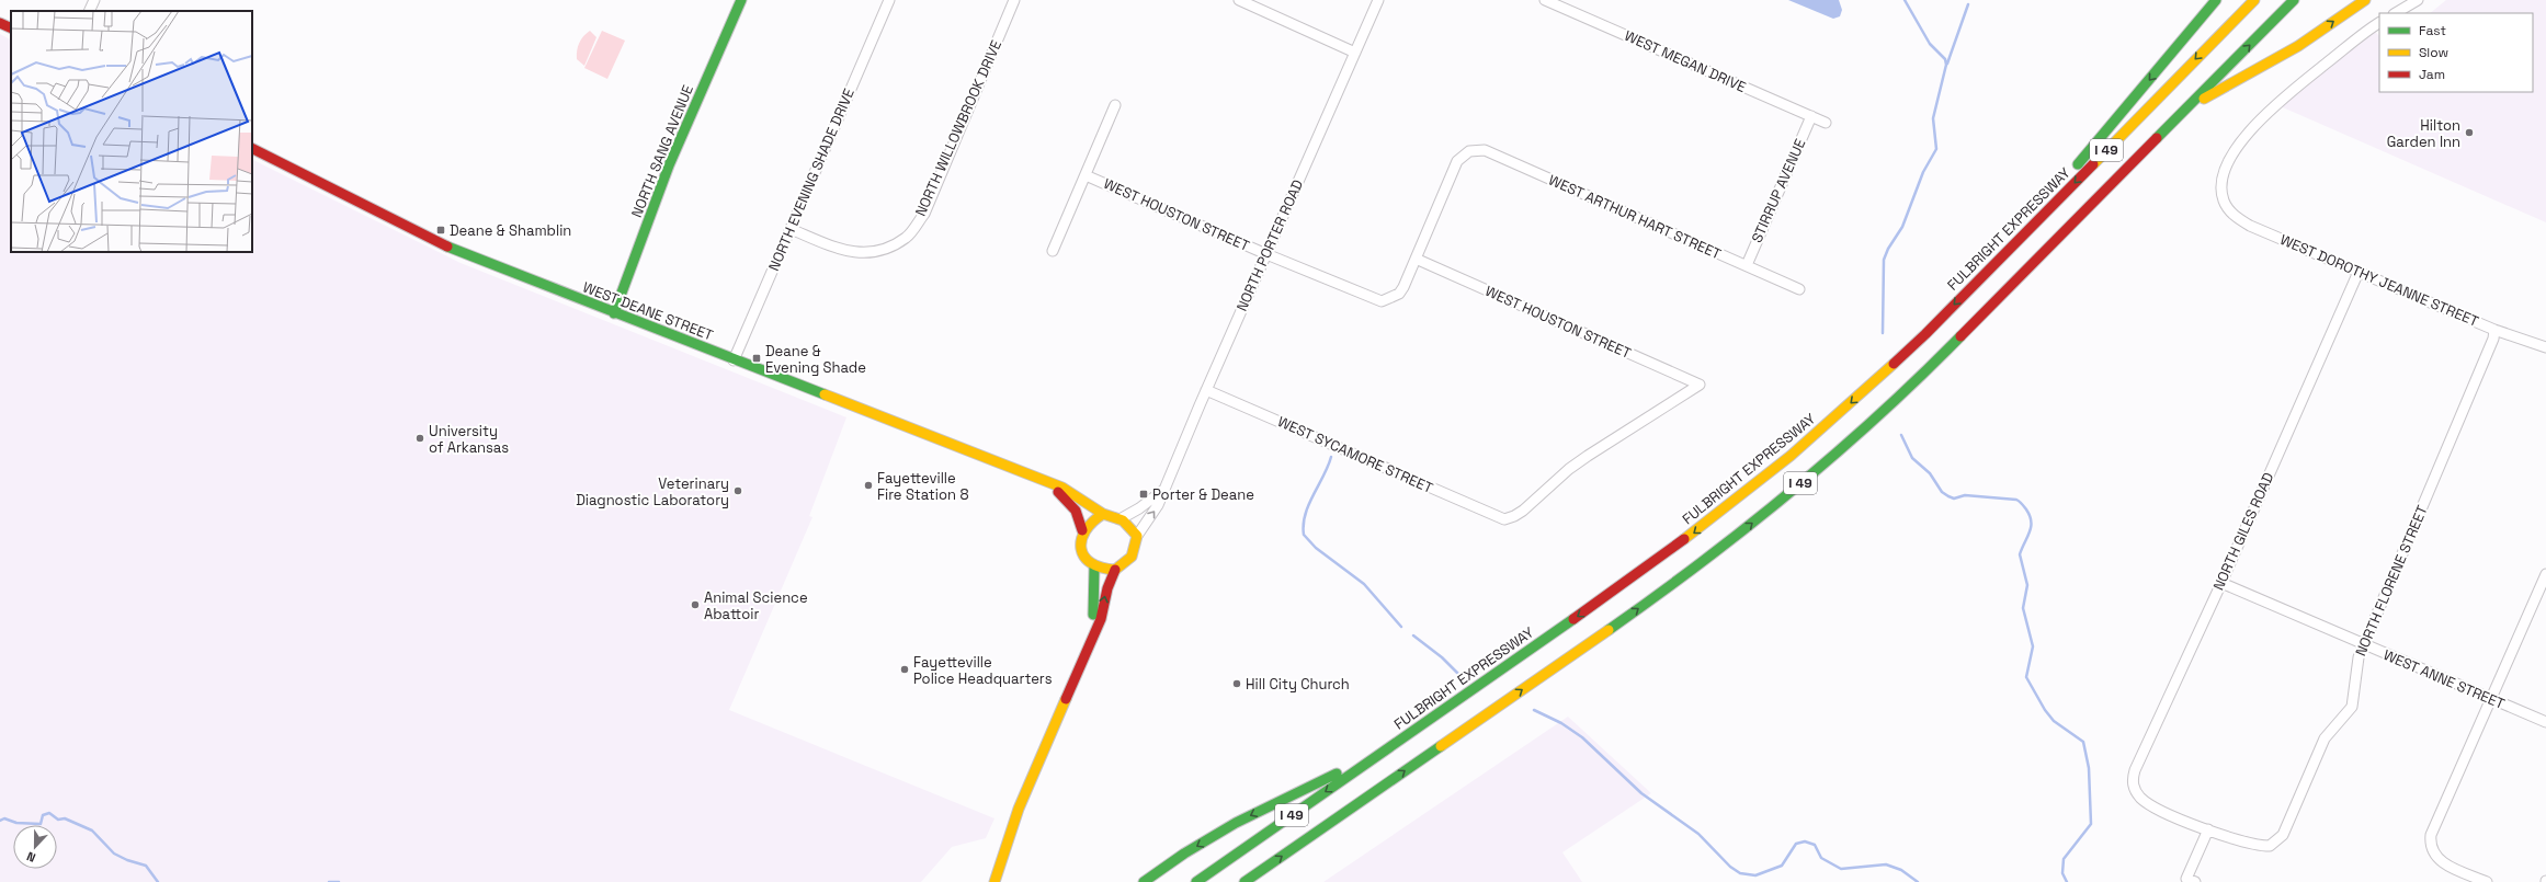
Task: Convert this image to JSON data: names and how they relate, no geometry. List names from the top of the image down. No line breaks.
{"streets":{"main road":["I 49","NORTH SANG AVENUE","FULBRIGHT EXPRESSWAY","WEST DEANE STREET"],"street":["WEST MEGAN DRIVE","NORTH WILLOWBROOK DRIVE","NORTH EVENING SHADE DRIVE","STIRRUP AVENUE","WEST HOUSTON STREET","WEST ARTHUR HART STREET","NORTH PORTER ROAD","WEST DOROTHY JEANNE STREET","WEST SYCAMORE STREET","NORTH GILES ROAD","NORTH FLORENE STREET","WEST ANNE STREET"]},"crossings":[["WEST MEGAN DRIVE","STIRRUP AVENUE"],["NORTH WILLOWBROOK DRIVE","NORTH EVENING SHADE DRIVE"],["NORTH SANG AVENUE","WEST DEANE STREET"],["NORTH EVENING SHADE DRIVE","WEST DEANE STREET"],["STIRRUP AVENUE","WEST ARTHUR HART STREET"],["WEST HOUSTON STREET","WEST ARTHUR HART STREET"],["WEST HOUSTON STREET","NORTH PORTER ROAD"],["WEST HOUSTON STREET","WEST SYCAMORE STREET"],["NORTH PORTER ROAD","WEST DEANE STREET"],["NORTH PORTER ROAD","WEST SYCAMORE STREET"],["WEST DOROTHY JEANNE STREET","NORTH GILES ROAD"],["WEST DOROTHY JEANNE STREET","NORTH FLORENE STREET"],["NORTH GILES ROAD","NORTH FLORENE STREET"],["NORTH GILES ROAD","WEST ANNE STREET"],["NORTH FLORENE STREET","WEST ANNE STREET"]],"places":{"other":["Hilton Garden Inn","University of Arkansas","Fayetteville Fire Station 8","Veterinary Diagnostic Laboratory","Animal Science Abattoir","Fayetteville Police Headquarters","Hill City Church"],"transit":["Deane & Shamblin","Deane & Evening Shade","Porter & Deane"]},"legend":["Fast","Slow","Jam"],"north":"bottom"}
